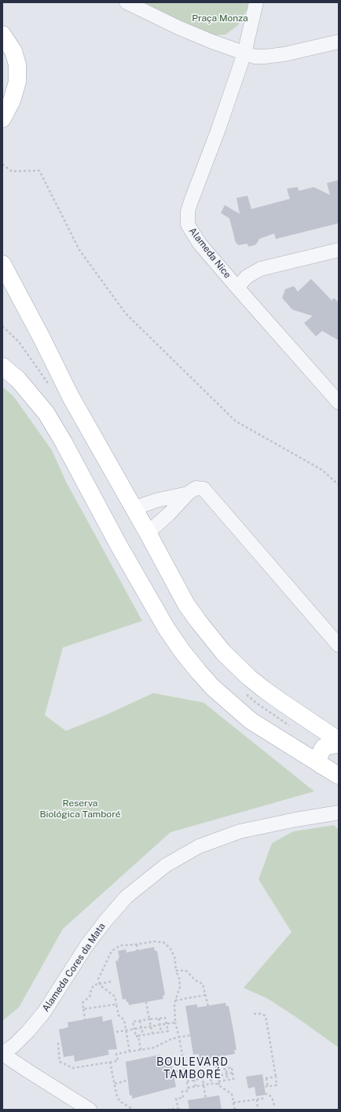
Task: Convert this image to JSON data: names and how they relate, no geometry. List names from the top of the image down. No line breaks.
{"streets":{"street":["Alameda Nice","Alameda Cores da Mata"]},"districts":["BOULEVARD TAMBORÉ"],"parks":["Praça Monza","Reserva Biológica Tamboré"]}
